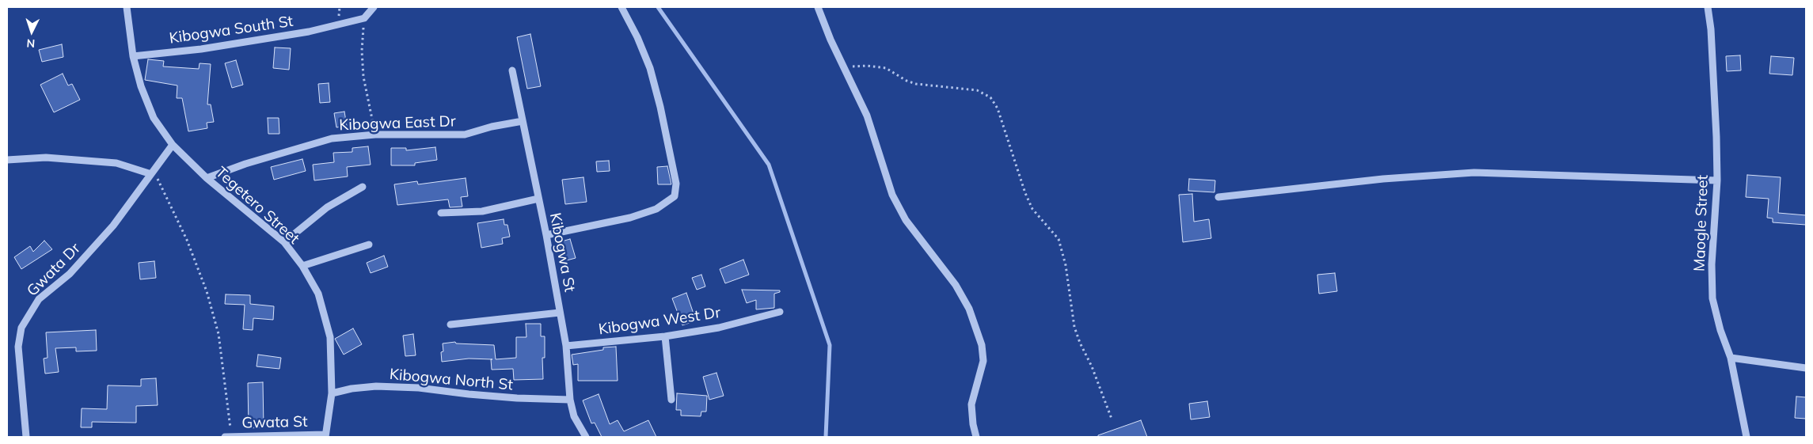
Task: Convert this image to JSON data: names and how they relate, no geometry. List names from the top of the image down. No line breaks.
{"streets":{"street":["Kibogwa South St","Kibogwa East Dr","Tegetero Street","Maogle Street","Kibogwa St","Gwata Dr","Kibogwa West Dr","Kibogwa North St","Gwata St"]},"crossings":[["Kibogwa South St","Tegetero Street"],["Kibogwa East Dr","Tegetero Street"],["Kibogwa East Dr","Kibogwa St"],["Tegetero Street","Gwata Dr"],["Tegetero Street","Kibogwa North St"],["Tegetero Street","Gwata St"],["Kibogwa St","Kibogwa West Dr"],["Kibogwa St","Kibogwa North St"]],"north":"bottom"}
